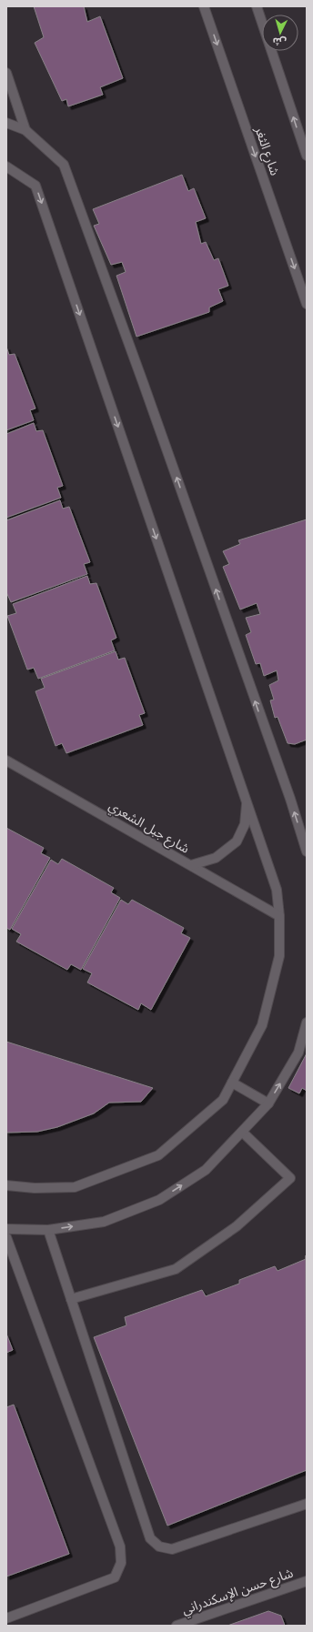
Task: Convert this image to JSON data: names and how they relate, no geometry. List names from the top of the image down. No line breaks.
{"streets":{"street":["شارع الثغر","شارع جبل الشعري","شارع حسن الإسكندراني"]},"north":"bottom"}
